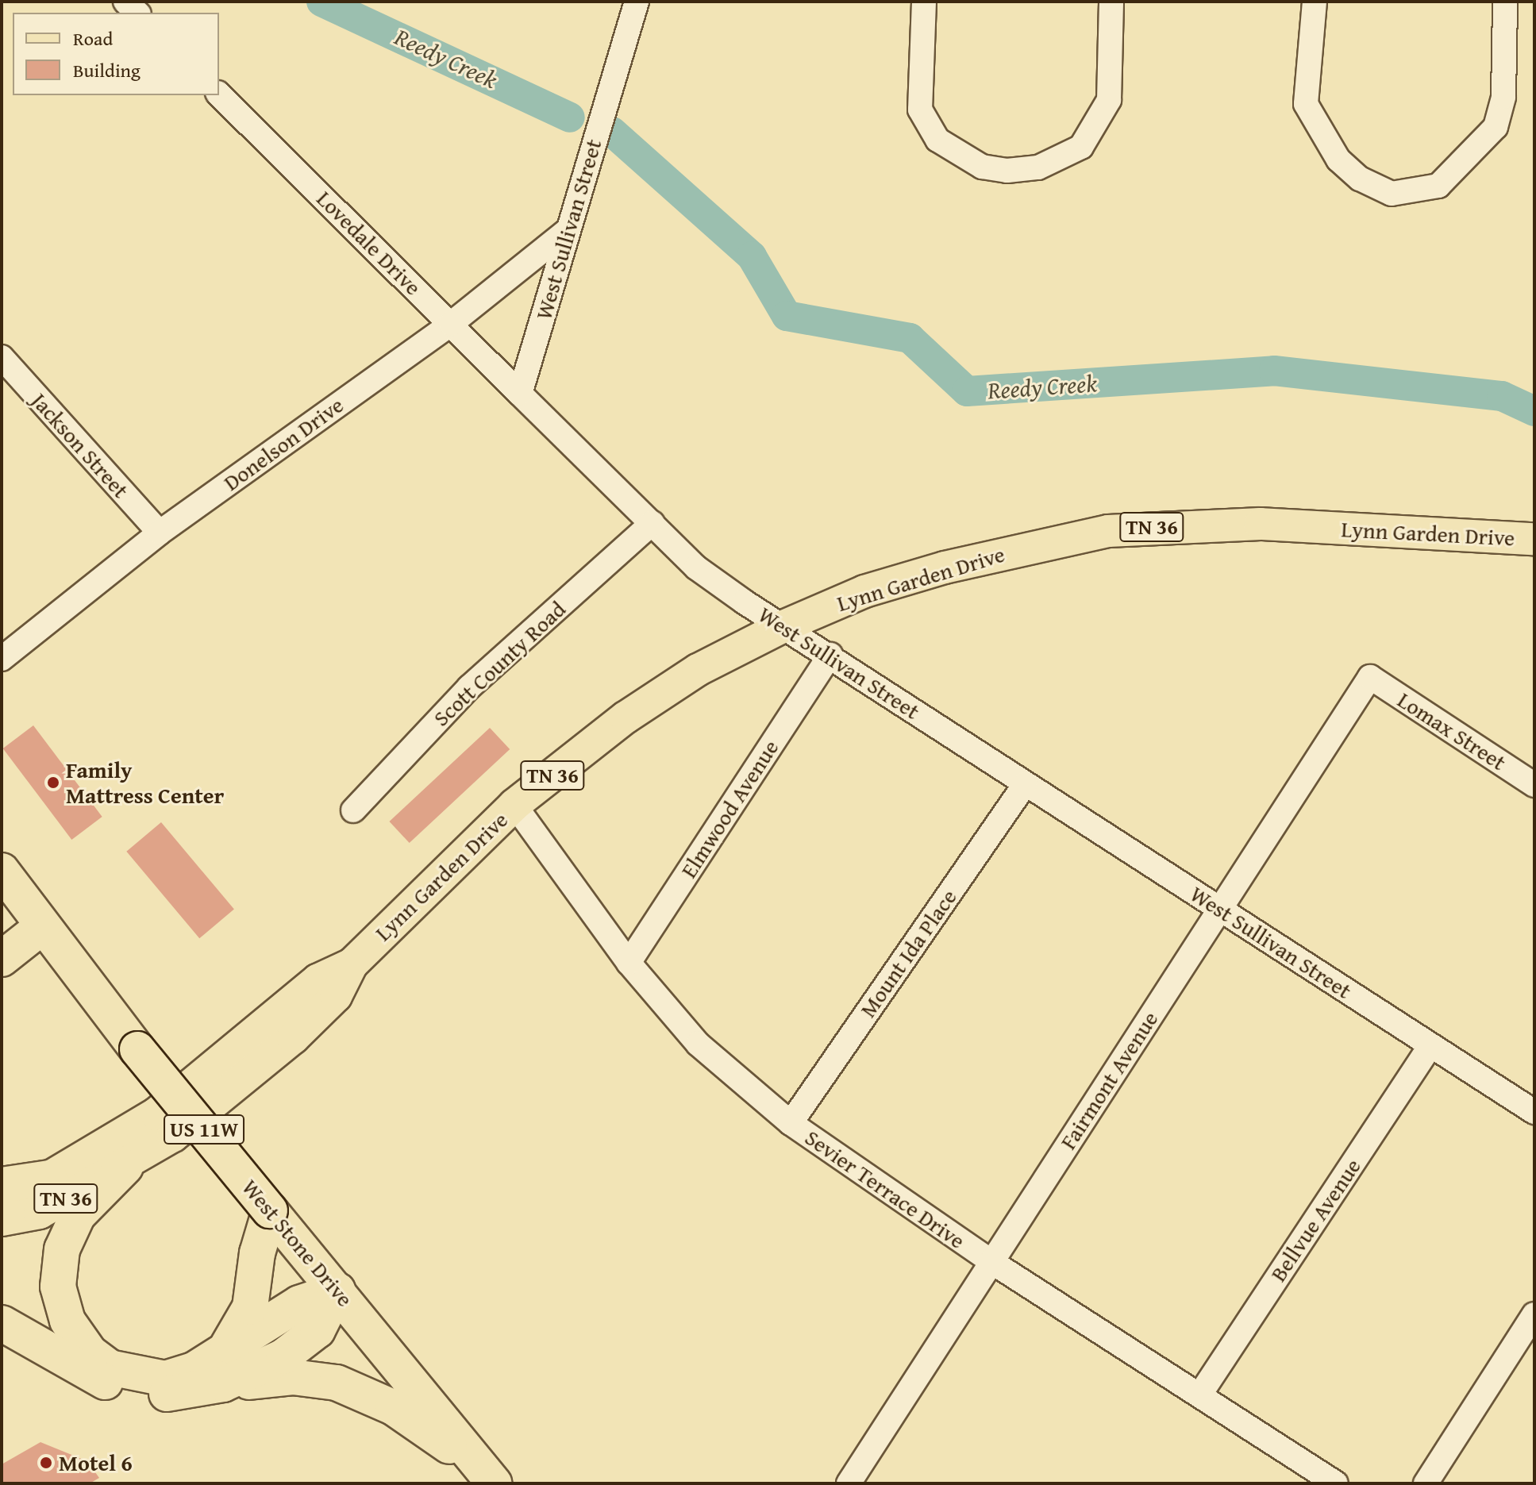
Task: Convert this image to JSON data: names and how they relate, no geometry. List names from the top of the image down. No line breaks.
{"streets":{"highway":["US 11W","West Stone Drive"],"main road":["TN 36","Lynn Garden Drive"],"street":["West Sullivan Street","Lovedale Drive","Donelson Drive","Jackson Street","Scott County Road","Lomax Street","Elmwood Avenue","Mount Ida Place","Fairmont Avenue","Sevier Terrace Drive","Bellvue Avenue"]},"crossings":[["West Sullivan Street","Lovedale Drive"],["West Sullivan Street","Donelson Drive"],["West Sullivan Street","Lynn Garden Drive"],["West Sullivan Street","Scott County Road"],["West Sullivan Street","Elmwood Avenue"],["West Sullivan Street","Mount Ida Place"],["West Sullivan Street","Fairmont Avenue"],["West Sullivan Street","Bellvue Avenue"],["Lovedale Drive","Donelson Drive"],["Donelson Drive","Jackson Street"],["Lynn Garden Drive","Sevier Terrace Drive"],["Lomax Street","Fairmont Avenue"],["Elmwood Avenue","Sevier Terrace Drive"],["Mount Ida Place","Sevier Terrace Drive"],["Fairmont Avenue","Sevier Terrace Drive"],["Sevier Terrace Drive","Bellvue Avenue"]],"water":["Reedy Creek"],"places":["Family Mattress Center","Motel 6"],"legend":["Road","Building"]}
